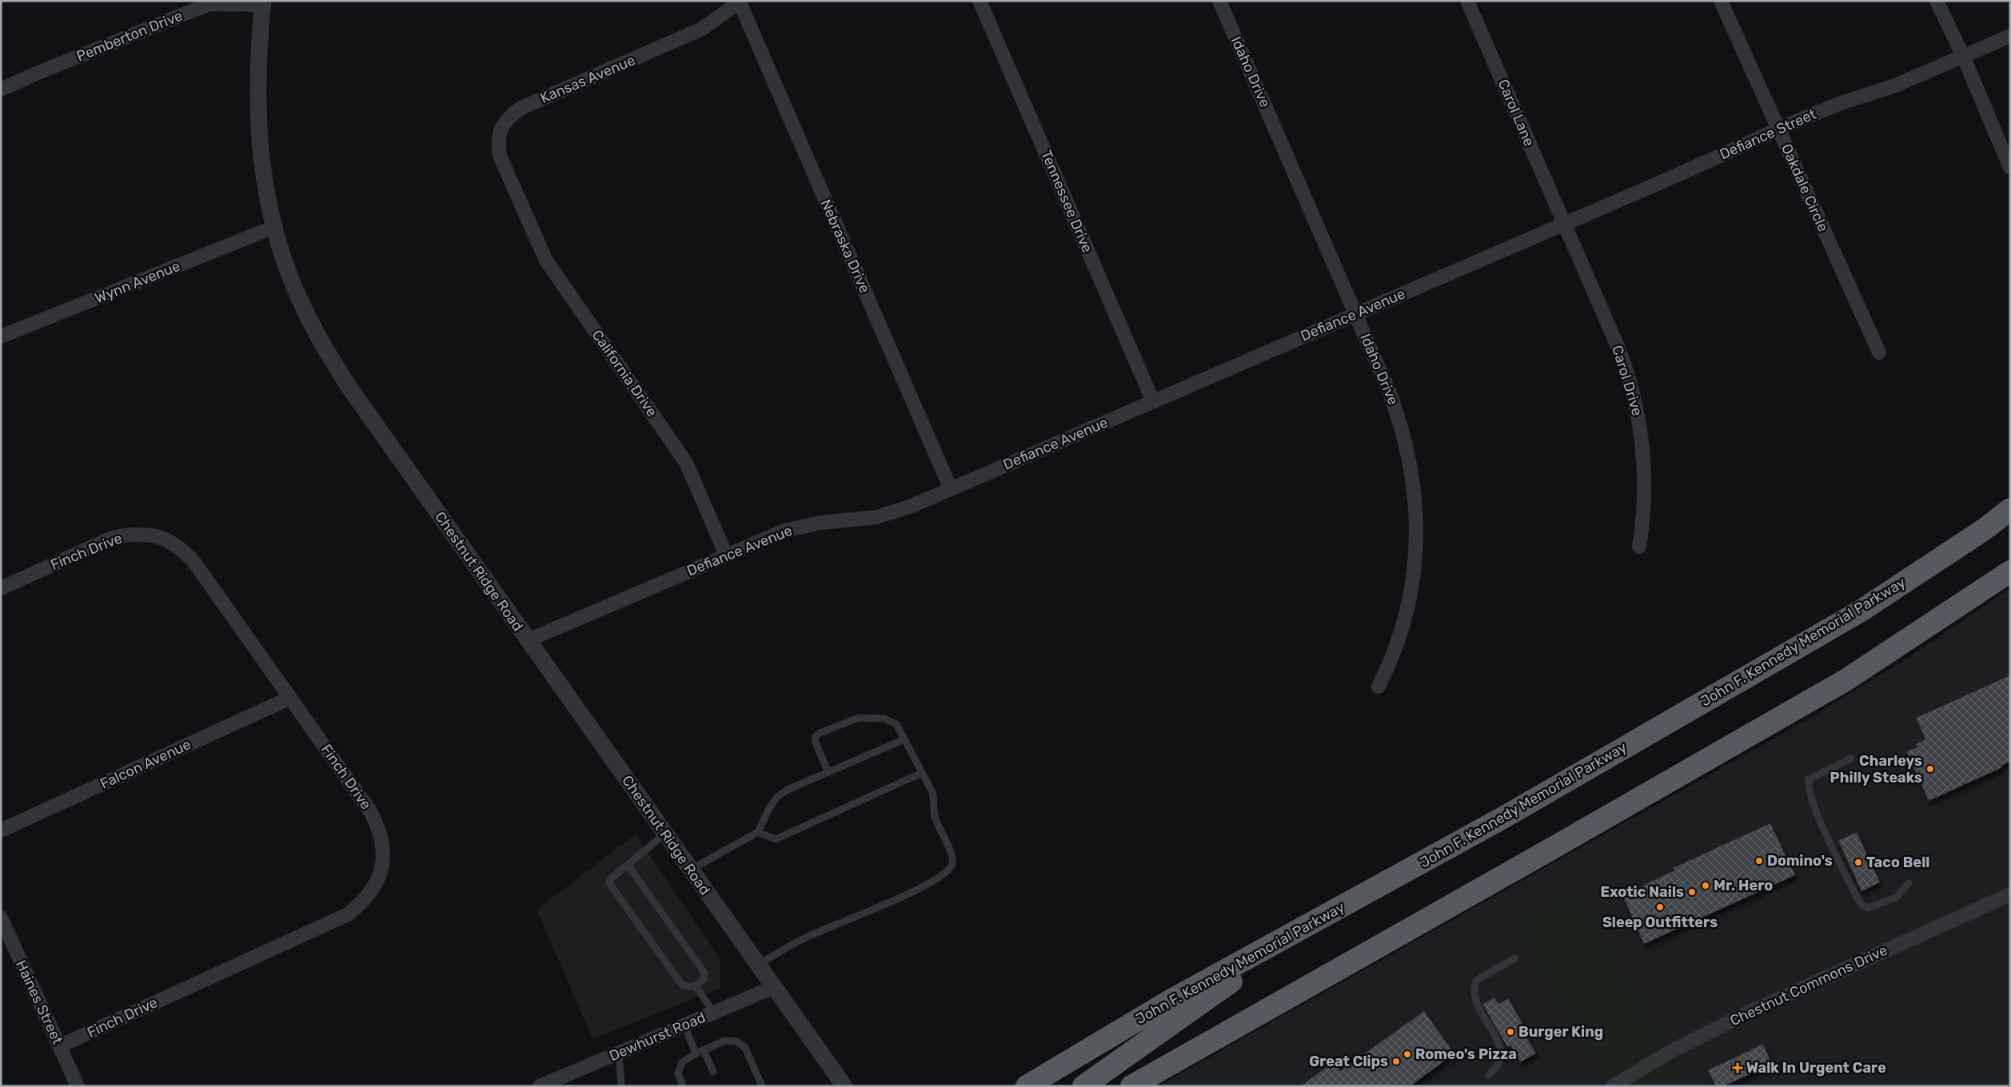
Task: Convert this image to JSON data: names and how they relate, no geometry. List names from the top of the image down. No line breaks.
{"streets":{"highway":["John F. Kennedy Memorial Parkway"],"street":["Pemberton Drive","Idaho Drive","Kansas Avenue","Carol Lane","Defiance Street","Oakdale Circle","Tennessee Drive","Nebraska Drive","Wynn Avenue","Defiance Avenue","California Drive","Carol Drive","Finch Drive","Chestnut Ridge Road","Falcon Avenue","Chestnut Commons Drive","Haines Street","Dewhurst Road"]},"crossings":[["Pemberton Drive","Chestnut Ridge Road"],["Idaho Drive","Defiance Avenue"],["Kansas Avenue","Nebraska Drive"],["Kansas Avenue","California Drive"],["Carol Lane","Defiance Street"],["Carol Lane","Defiance Avenue"],["Carol Lane","Carol Drive"],["Defiance Street","Oakdale Circle"],["Defiance Street","Defiance Avenue"],["Defiance Street","Carol Drive"],["Tennessee Drive","Defiance Avenue"],["Nebraska Drive","Defiance Avenue"],["Wynn Avenue","Chestnut Ridge Road"],["Defiance Avenue","California Drive"],["Defiance Avenue","Carol Drive"],["Defiance Avenue","Chestnut Ridge Road"],["Finch Drive","Falcon Avenue"],["Finch Drive","Haines Street"],["Chestnut Ridge Road","Dewhurst Road"]],"places":{"other":["Charleys Philly Steaks","Domino's","Taco Bell","Mr. Hero","Exotic Nails","Sleep Outfitters","Burger King","Romeo's Pizza","Great Clips"],"health":["Walk In Urgent Care"]}}
